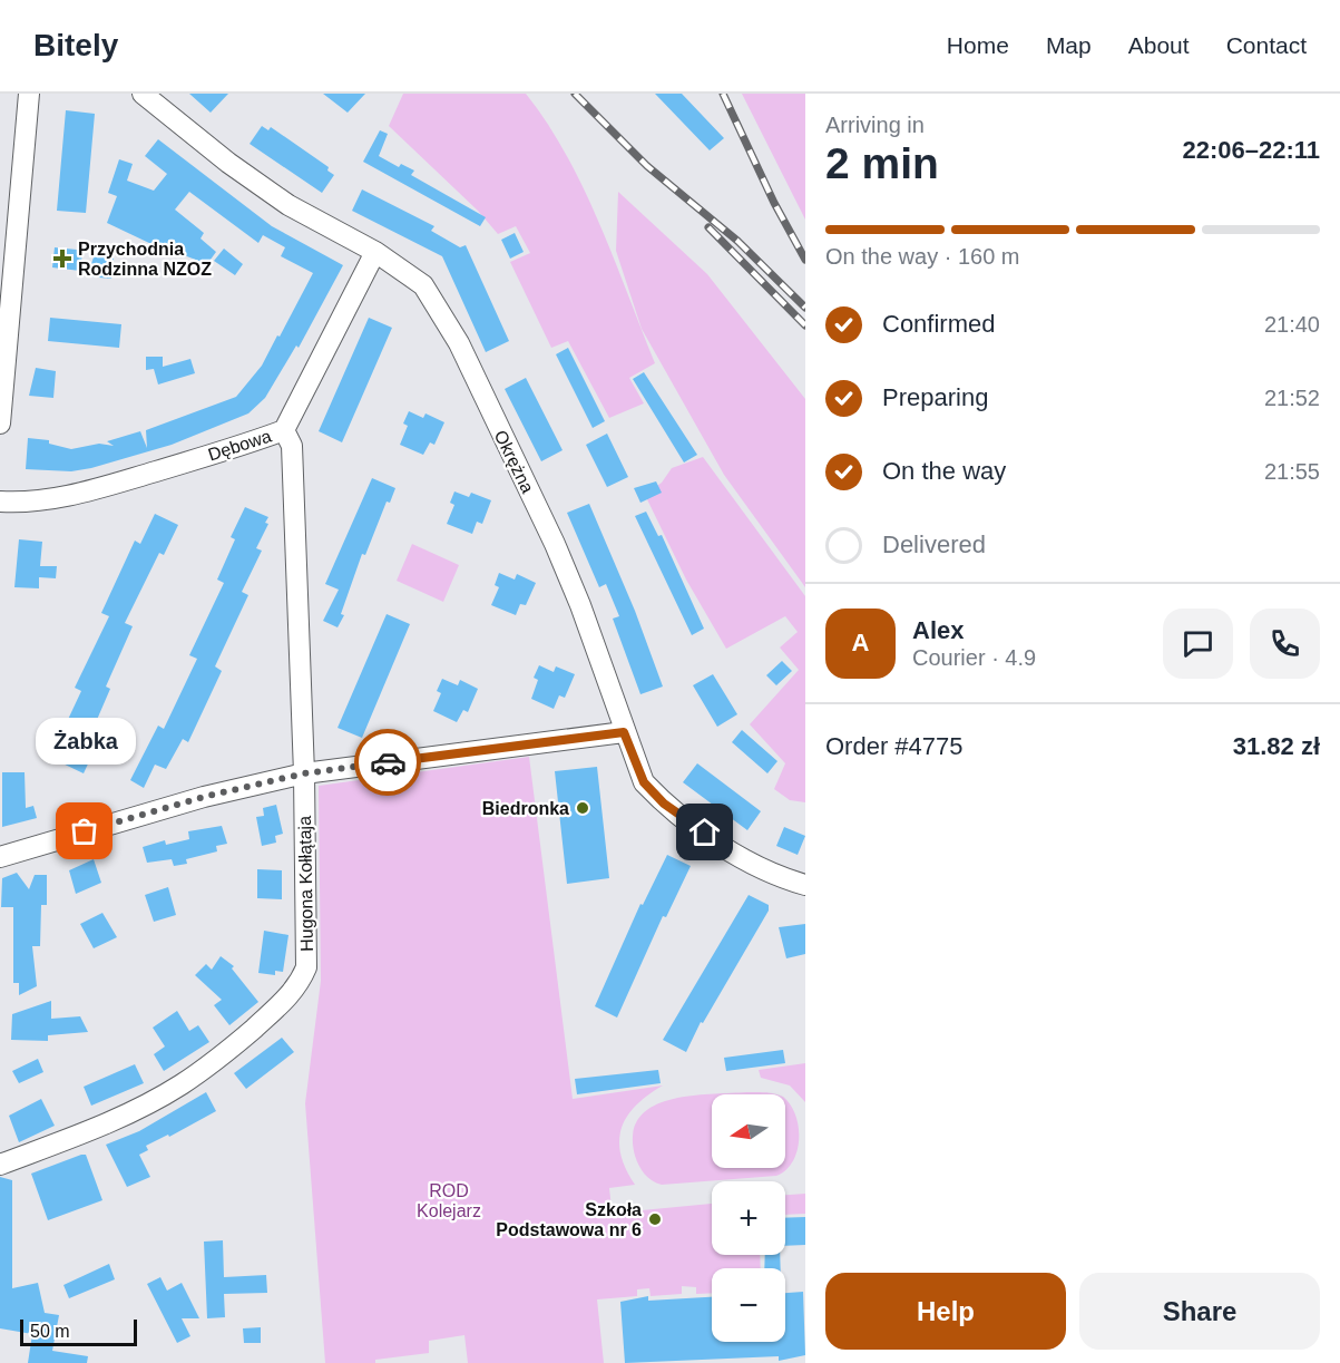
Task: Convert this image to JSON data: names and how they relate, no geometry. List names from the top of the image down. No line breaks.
{"streets":{"street":["Dębowa","Okrężna","Hugona Kołłątaja"]},"crossings":[["Dębowa","Okrężna"],["Dębowa","Hugona Kołłątaja"]],"parks":["ROD Kolejarz"],"places":{"health":["Przychodnia Rodzinna NZOZ"],"other":["Biedronka","Żabka","Szkoła Podstawowa nr 6"]},"scale_bar":"50 m","north":"left","page":{"header":"Bitely","nav":["Home","Map","About","Contact"],"heading":["2 min","Arriving in","22:06–22:11"],"panel":["Alex","Courier · 4.9","Order #4775","31.82 zł"],"bar":"On the way · 160 m","list":[["Confirmed","21:40"],["Preparing","21:52"],["On the way","21:55"],"Delivered"],"round":"A","bubble":"Żabka","map_buttons":["+","−"],"buttons":["Help","Share"],"scale":"50 m"}}
